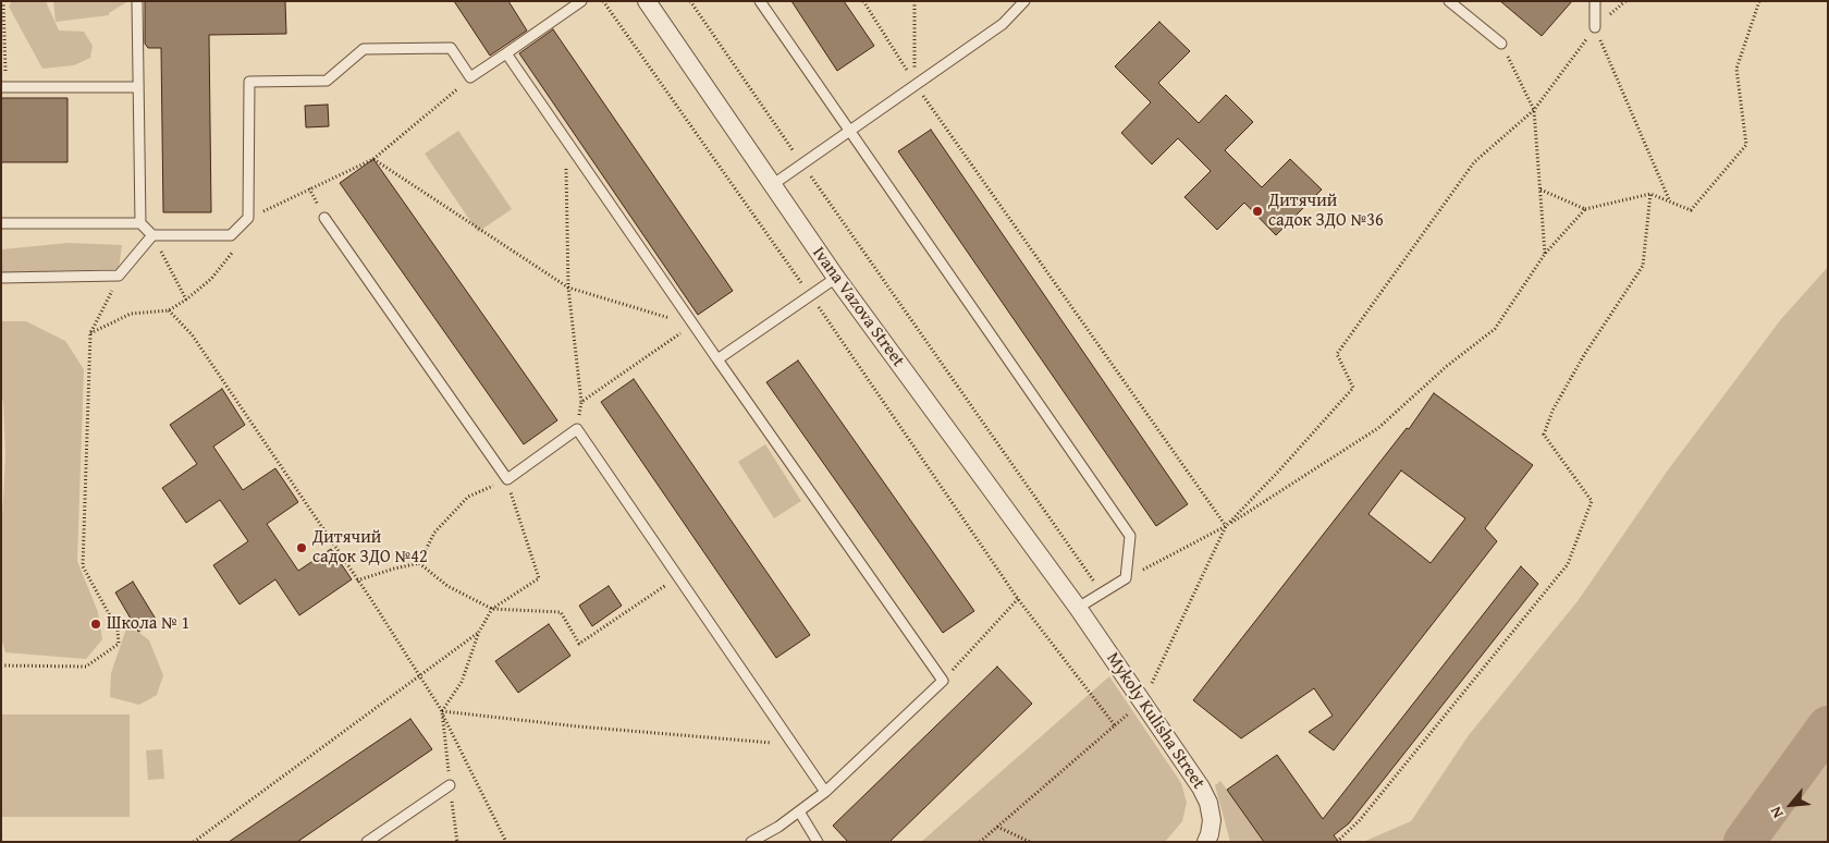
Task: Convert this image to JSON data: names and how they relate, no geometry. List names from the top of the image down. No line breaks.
{"streets":{"street":["Ivana Vazova Street","Mykoly Kulisha Street"]},"crossings":[["Ivana Vazova Street","Mykoly Kulisha Street"]],"places":["Дитячий садок ЗДО №36","Дитячий садок ЗДО №42","Школа № 1"],"north":"bottom left"}
